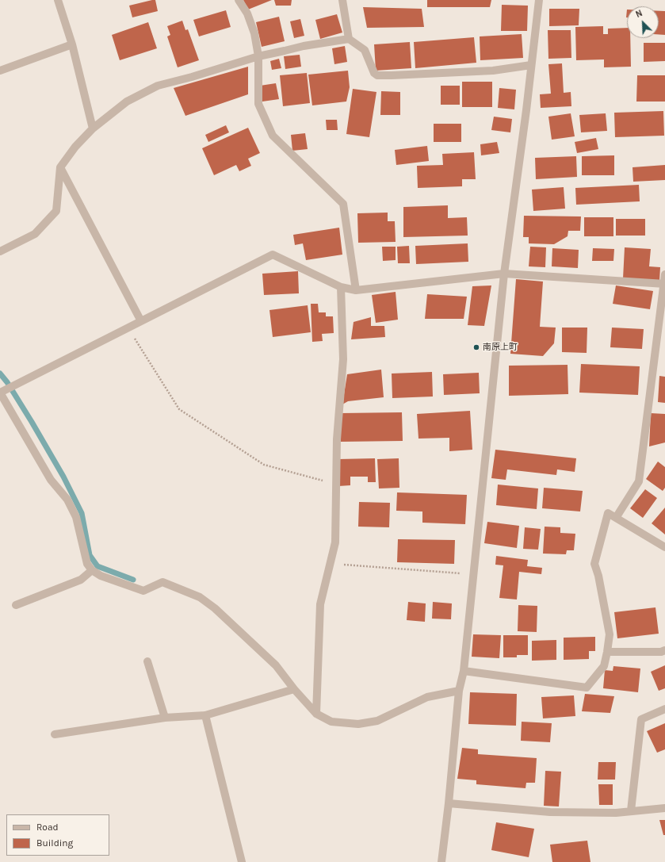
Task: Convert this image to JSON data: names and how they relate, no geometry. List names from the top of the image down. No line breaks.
{"places":["南原上町"],"legend":["Road","Building"],"north":"top left"}
